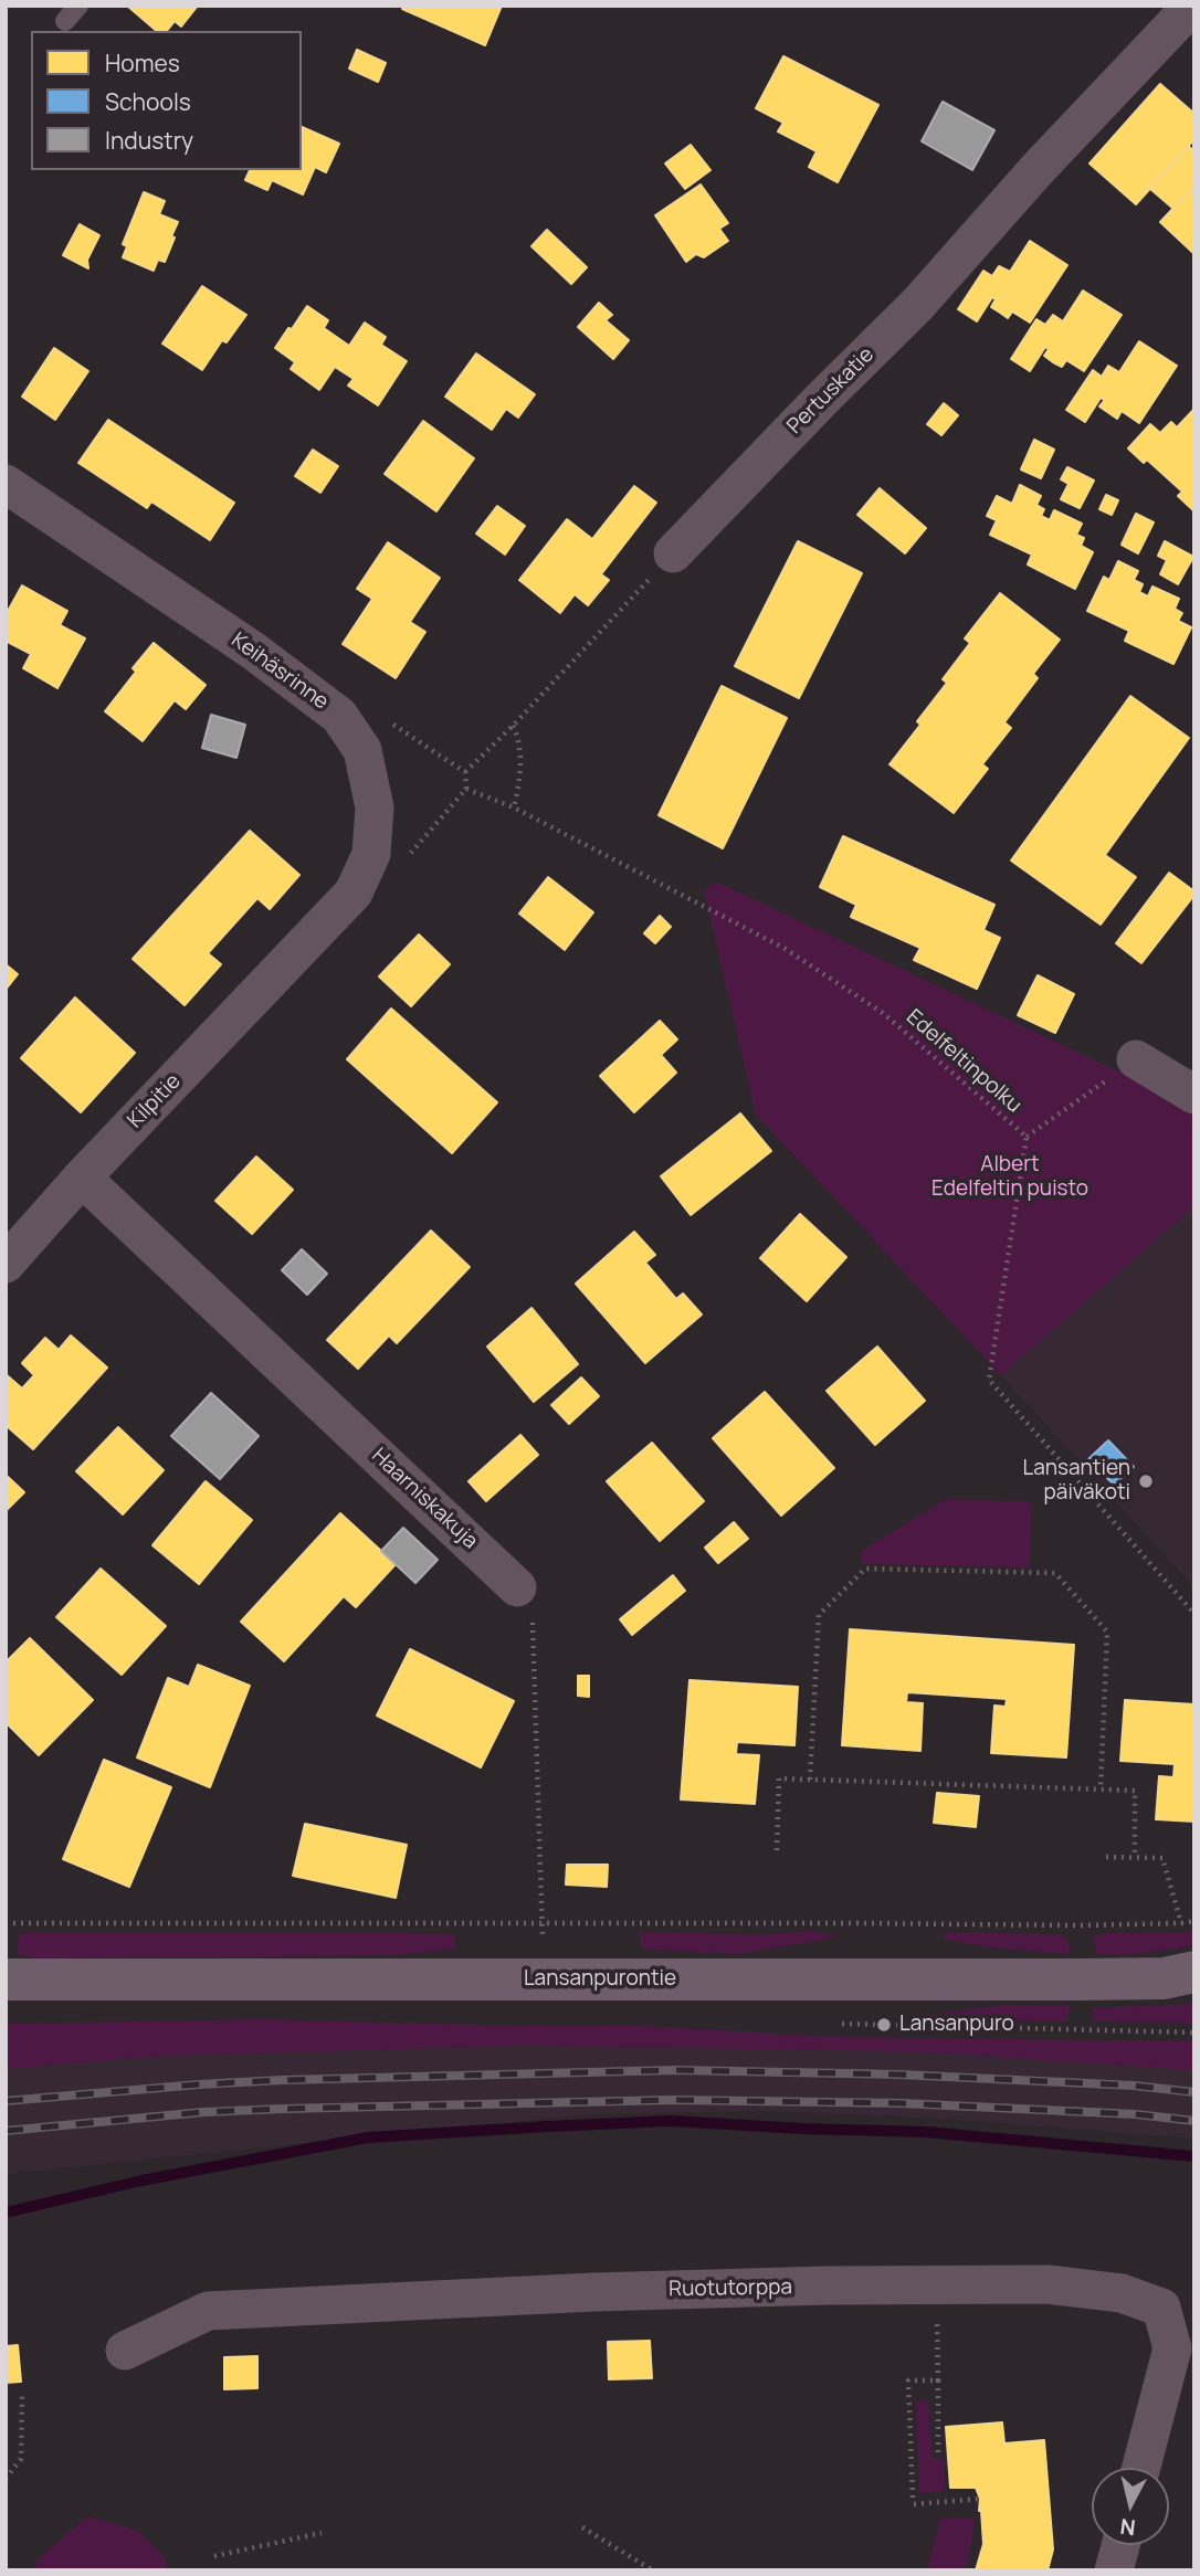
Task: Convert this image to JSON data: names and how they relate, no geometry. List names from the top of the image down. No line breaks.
{"streets":{"street":["Pertuskatie","Keihäsrinne","Kilpitie","Haarniskakuja","Lansanpurontie","Ruotutorppa"],"path":["Edelfeltinpolku"]},"crossings":[["Keihäsrinne","Kilpitie"],["Kilpitie","Haarniskakuja"]],"parks":["Albert Edelfeltin puisto"],"places":["Lansantien päiväkoti","Lansanpuro"],"legend":["Homes","Schools","Industry"],"north":"bottom"}
